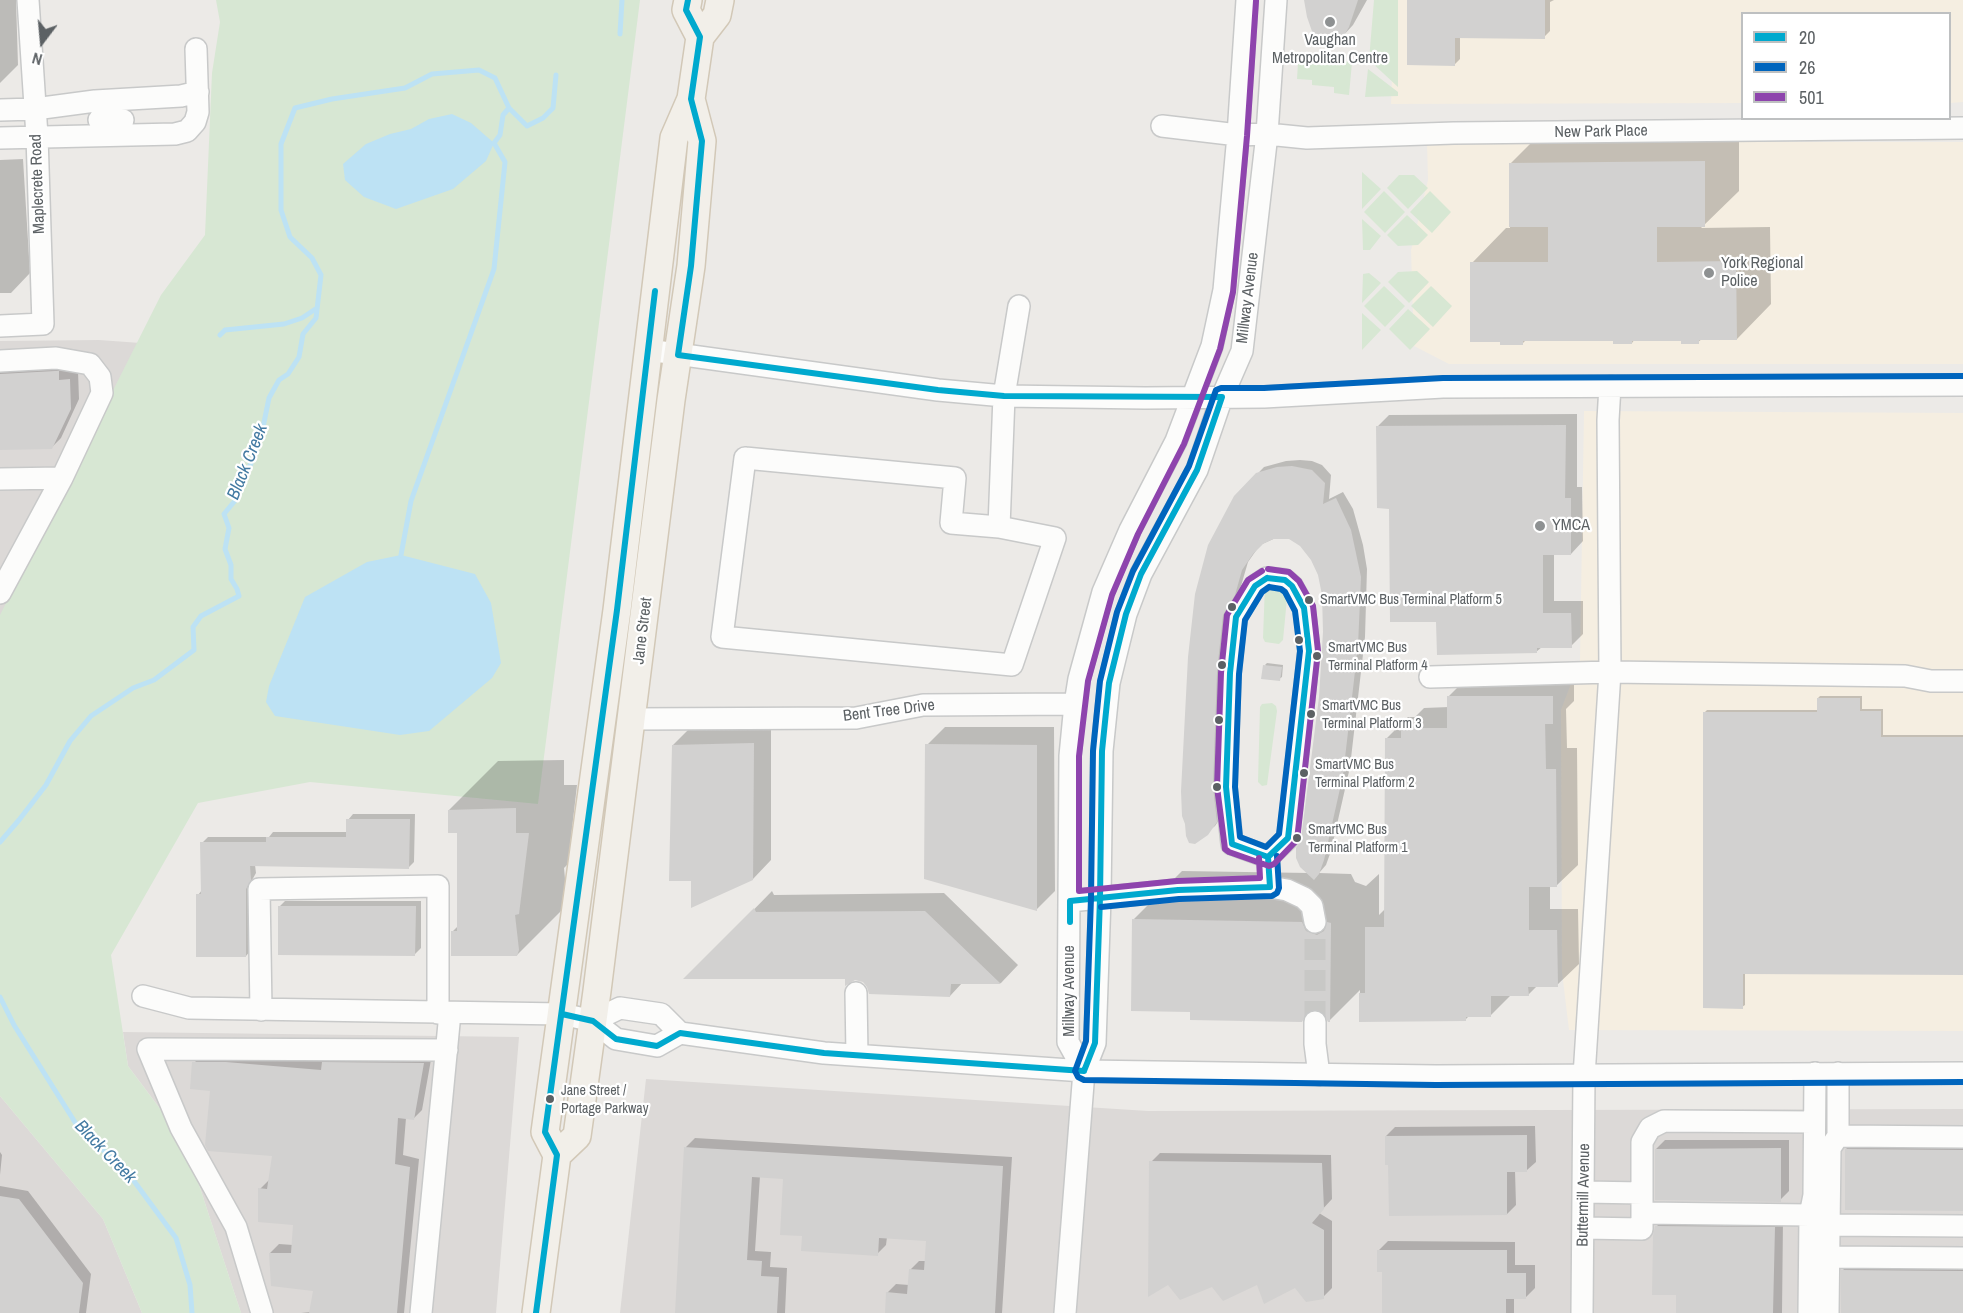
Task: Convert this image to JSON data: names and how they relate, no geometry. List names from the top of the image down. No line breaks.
{"streets":{"main road":["Jane Street"],"street":["New Park Place","Maplecrete Road","Millway Avenue","Bent Tree Drive","Buttermill Avenue"]},"crossings":[["New Park Place","Millway Avenue"],["Millway Avenue","Bent Tree Drive"],["Jane Street","Bent Tree Drive"]],"water":["Black Creek"],"places":["Vaughan Metropolitan Centre","York Regional Police","YMCA","SmartVMC Bus Terminal Platform 5","SmartVMC Bus Terminal Platform 4","SmartVMC Bus Terminal Platform 3","SmartVMC Bus Terminal Platform 2","SmartVMC Bus Terminal Platform 1","Jane Street / Portage Parkway"],"lines":["transit line 20","transit line 501","transit line 26"],"legend":["20","26","501"],"north":"bottom"}
